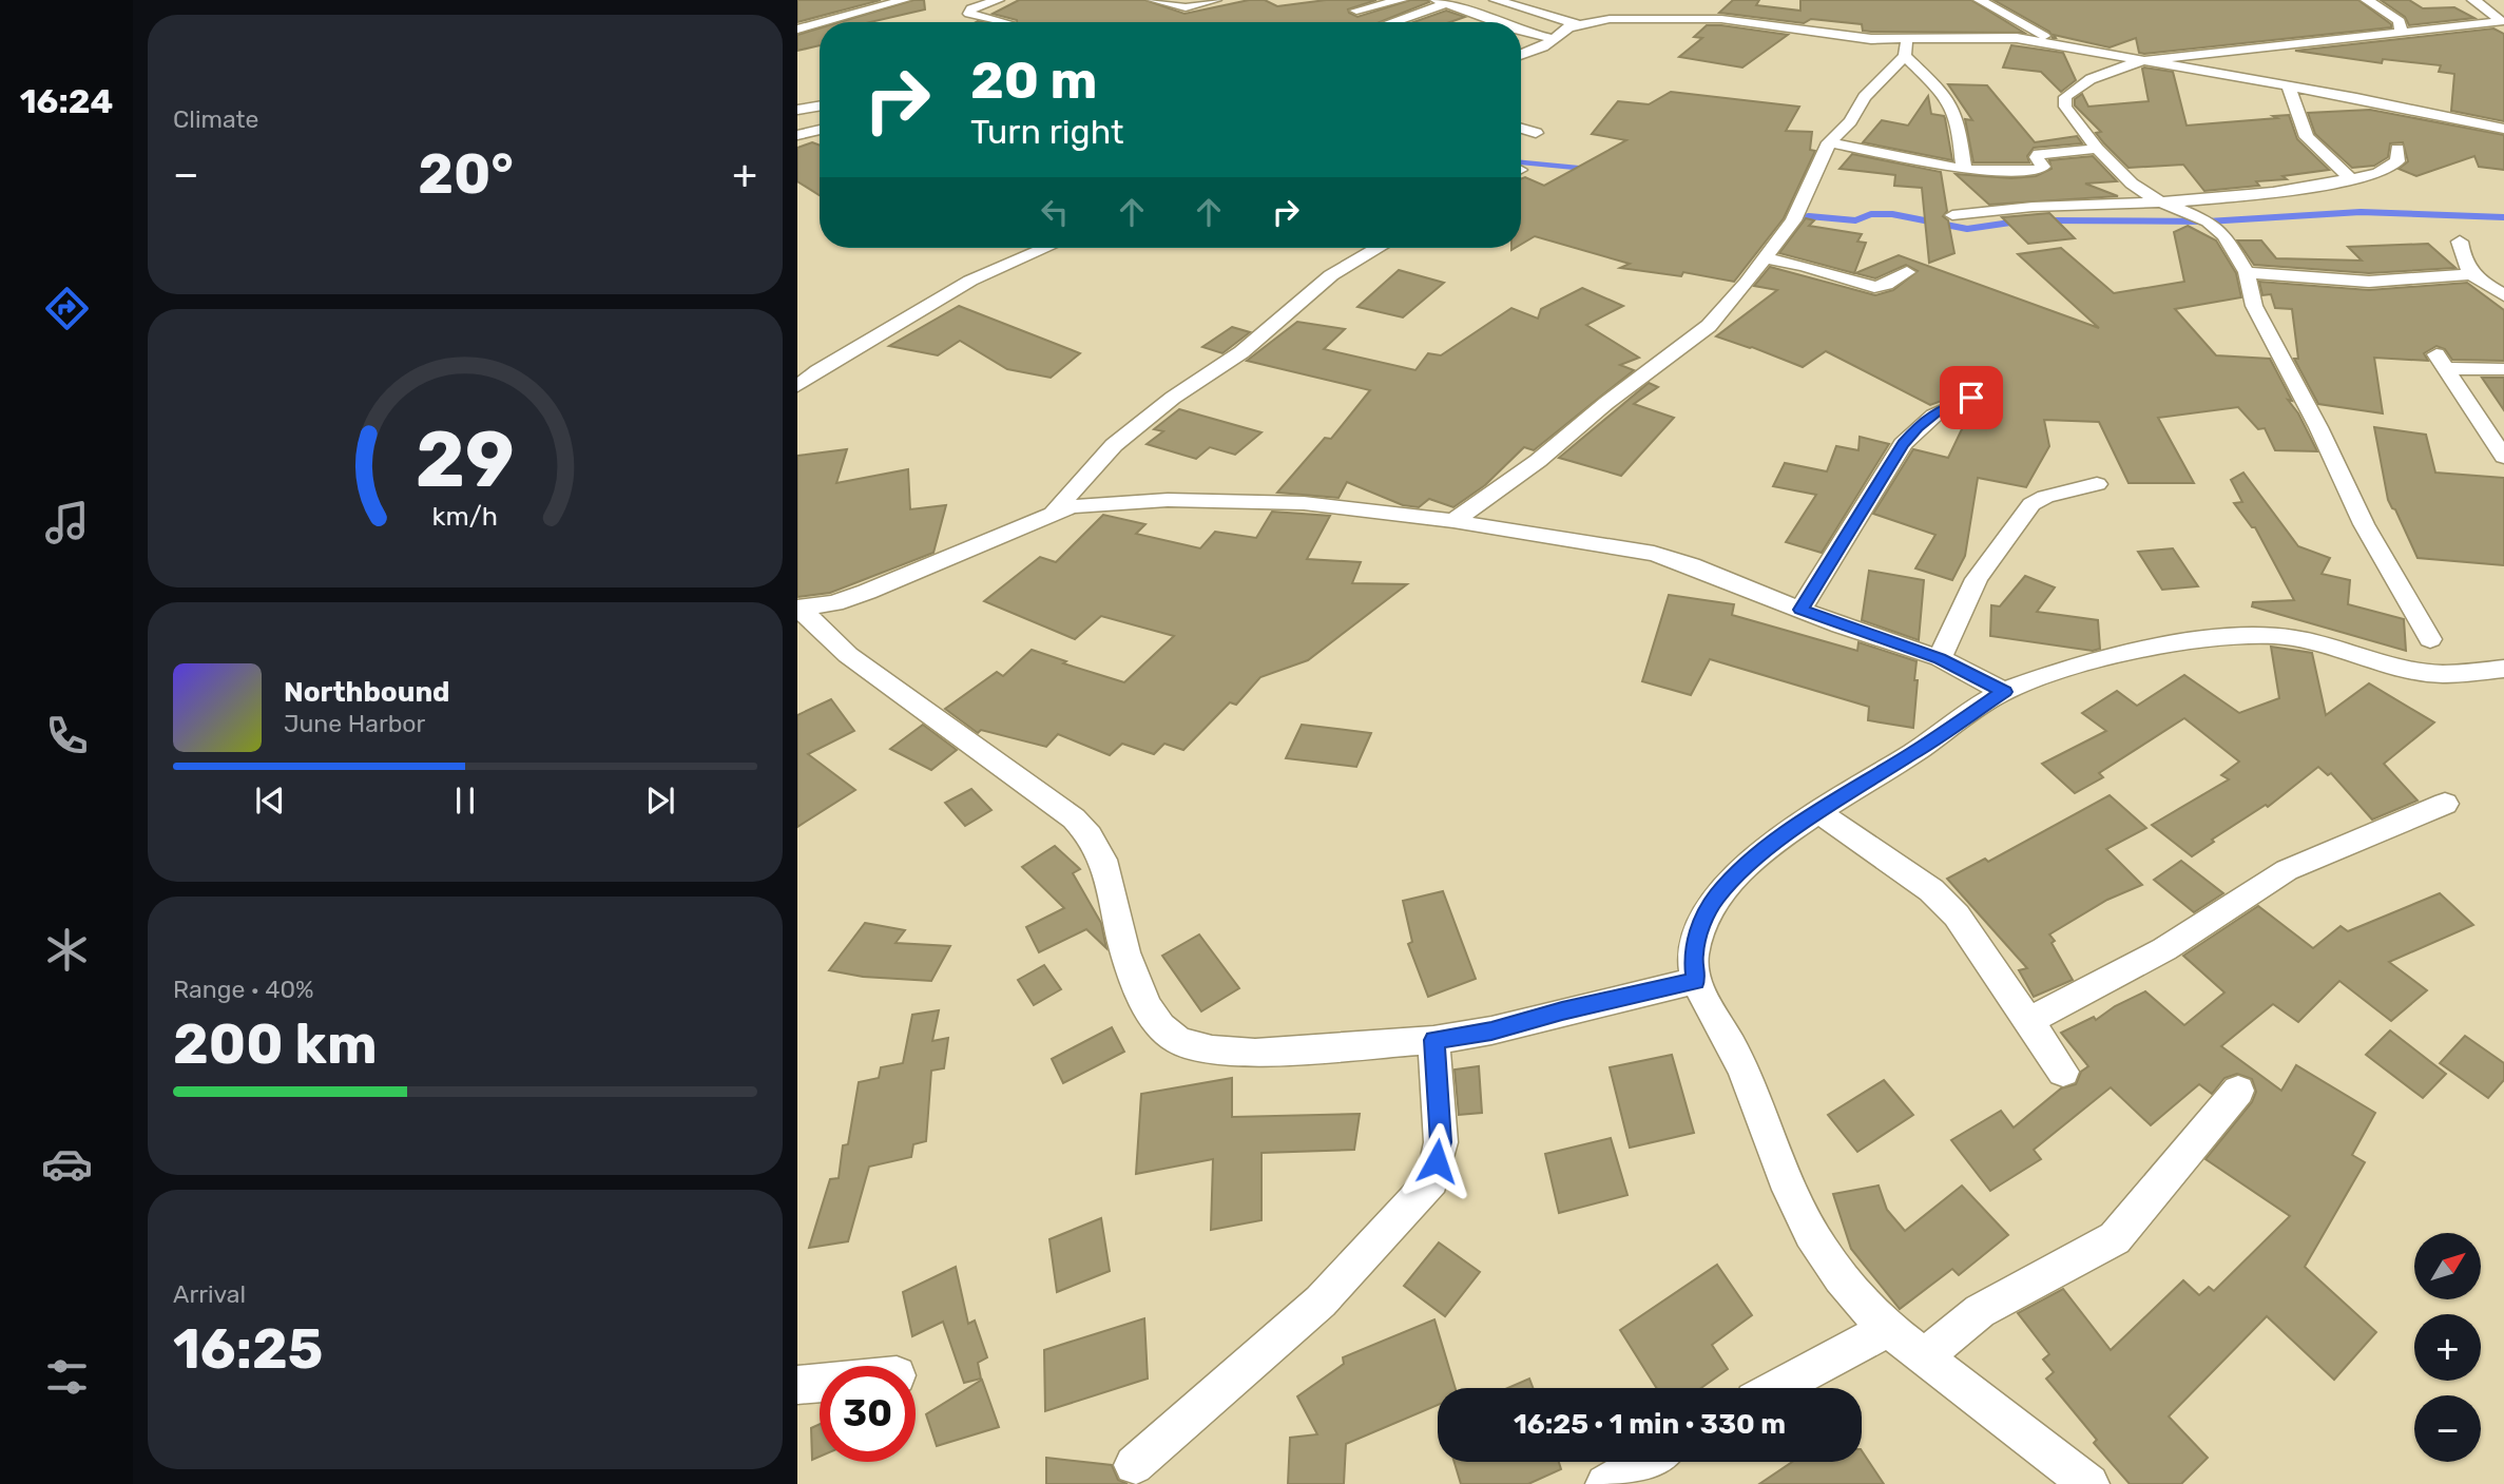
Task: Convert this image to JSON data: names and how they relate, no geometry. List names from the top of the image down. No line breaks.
{"north":"top right","page":{"tabs":"16:24","tile":["Climate",["Range · 40%","200 km"],["Arrival","16:25"]],"turn":["20 m","Turn right"],"heat":["−","20°","+"],"song":["Northbound","June Harbor"],"map_buttons":["+","−"],"limit":"30","trip":"16:25 · 1 min · 330 m","gauge":["29","km/h"]}}
